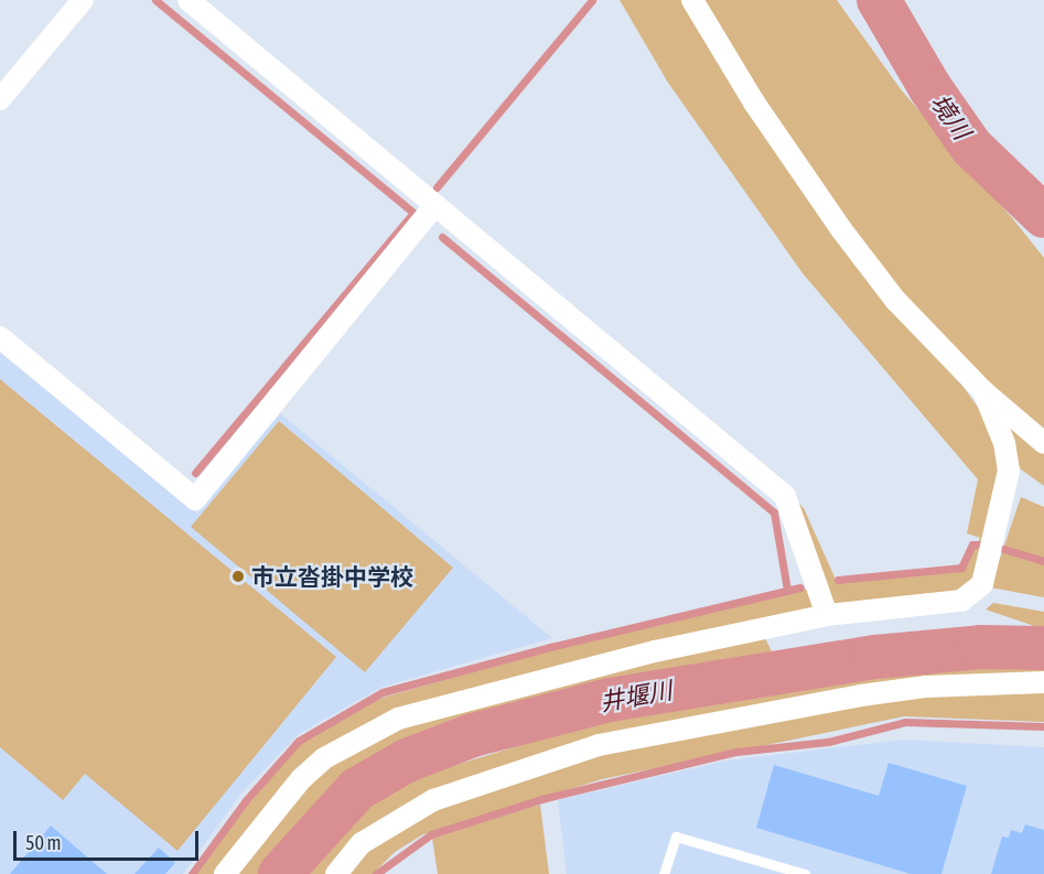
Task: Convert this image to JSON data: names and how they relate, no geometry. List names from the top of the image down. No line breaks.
{"water":["境川","井堰川"],"places":["市立沓掛中学校"],"scale_bar":"50 m"}
